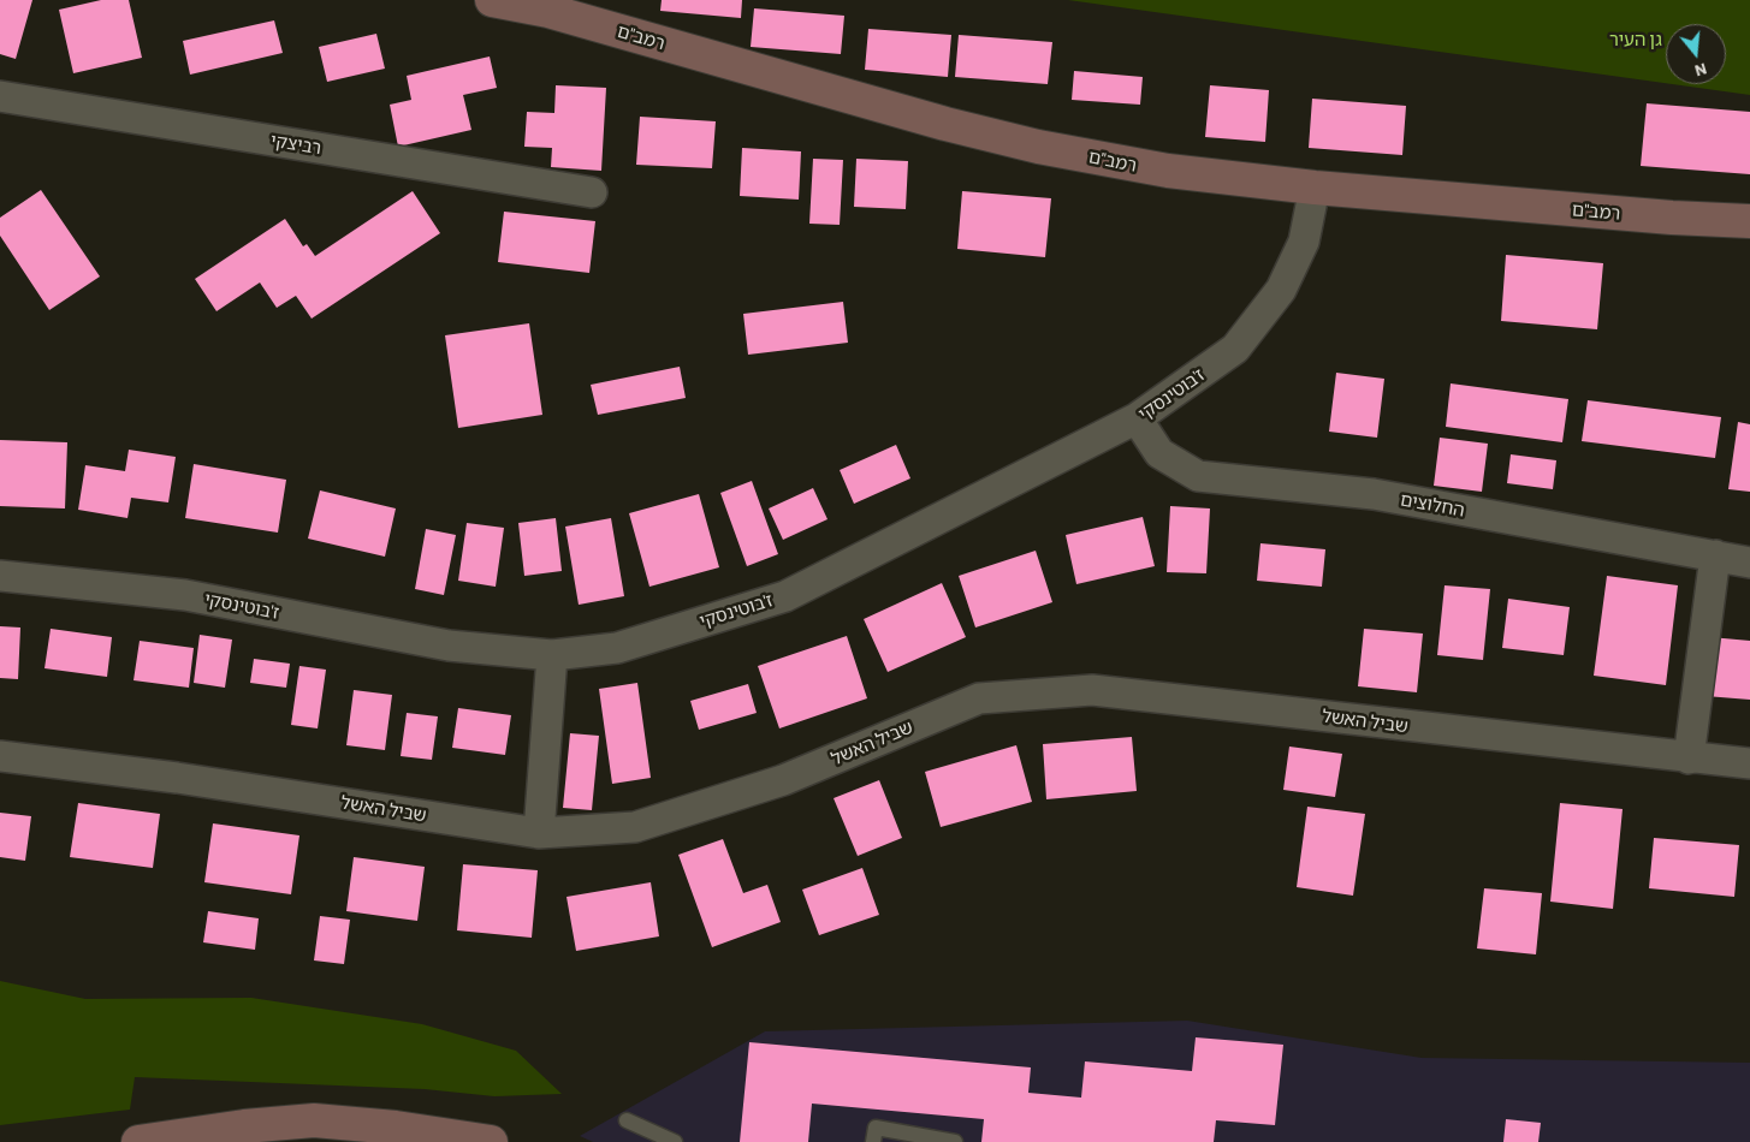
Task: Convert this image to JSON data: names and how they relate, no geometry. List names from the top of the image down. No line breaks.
{"streets":{"street":["רמב\"ם","רביצקי","ז'בוטינסקי","החלוצים","שביל האשל"]},"crossings":[["רמב\"ם","ז'בוטינסקי"],["ז'בוטינסקי","החלוצים"]],"parks":["גן העיר"],"north":"bottom"}
